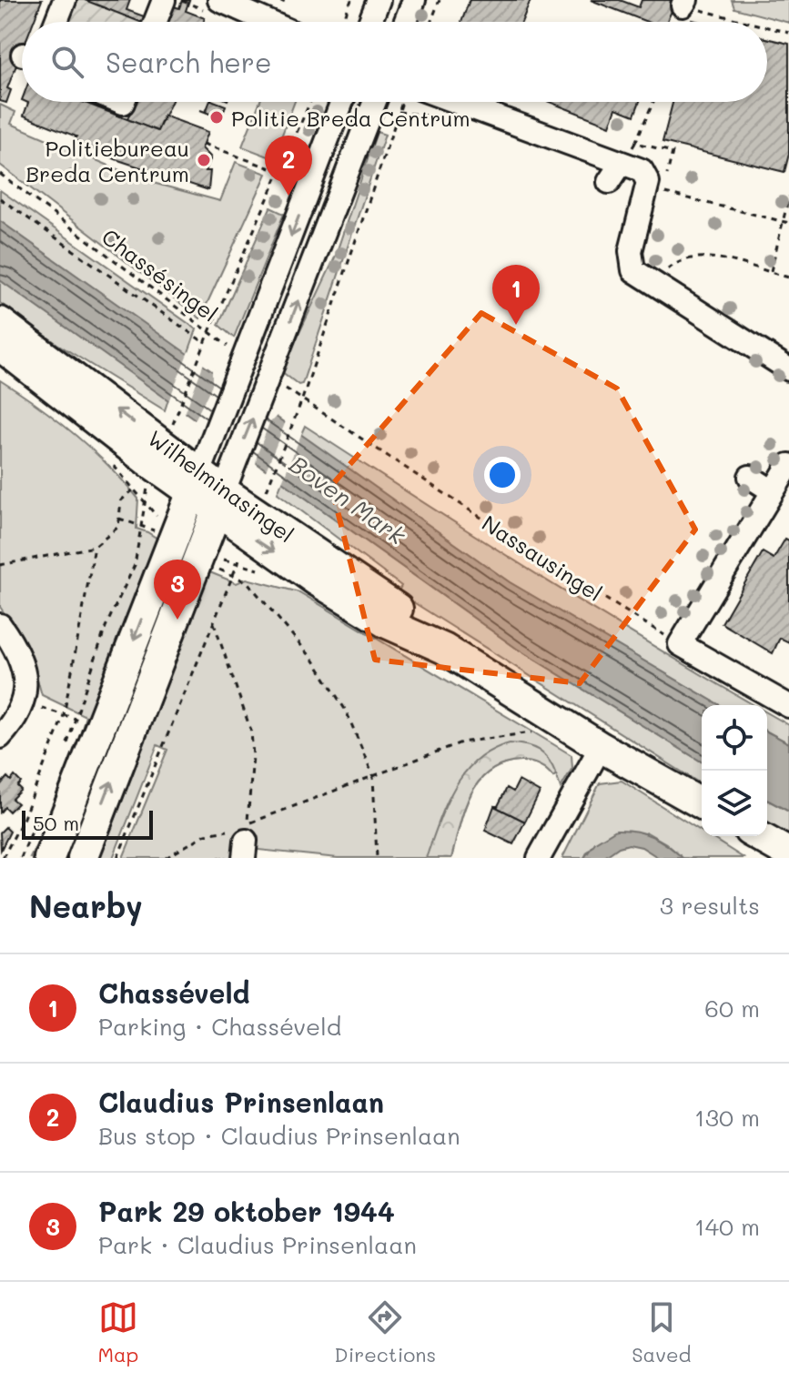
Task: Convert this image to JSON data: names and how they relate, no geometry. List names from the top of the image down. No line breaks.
{"streets":{"main road":["Wilhelminasingel"],"path":["Chassésingel","Nassausingel"]},"water":["Boven Mark"],"places":["Politie Breda Centrum","Politiebureau Breda Centrum"],"scale_bar":"50 m","page":{"search":"Search here","pins":["2","1","3"],"scale":"50 m","heading":["Nearby","3 results"],"list":[{"mark":"1","name":"Chasséveld","note":"Parking · Chasséveld","value":"60 m"},{"mark":"2","name":"Claudius Prinsenlaan","note":"Bus stop · Claudius Prinsenlaan","value":"130 m"},{"mark":"3","name":"Park 29 oktober 1944","note":"Park · Claudius Prinsenlaan","value":"140 m"}],"nav":["Map","Directions","Saved"]}}
